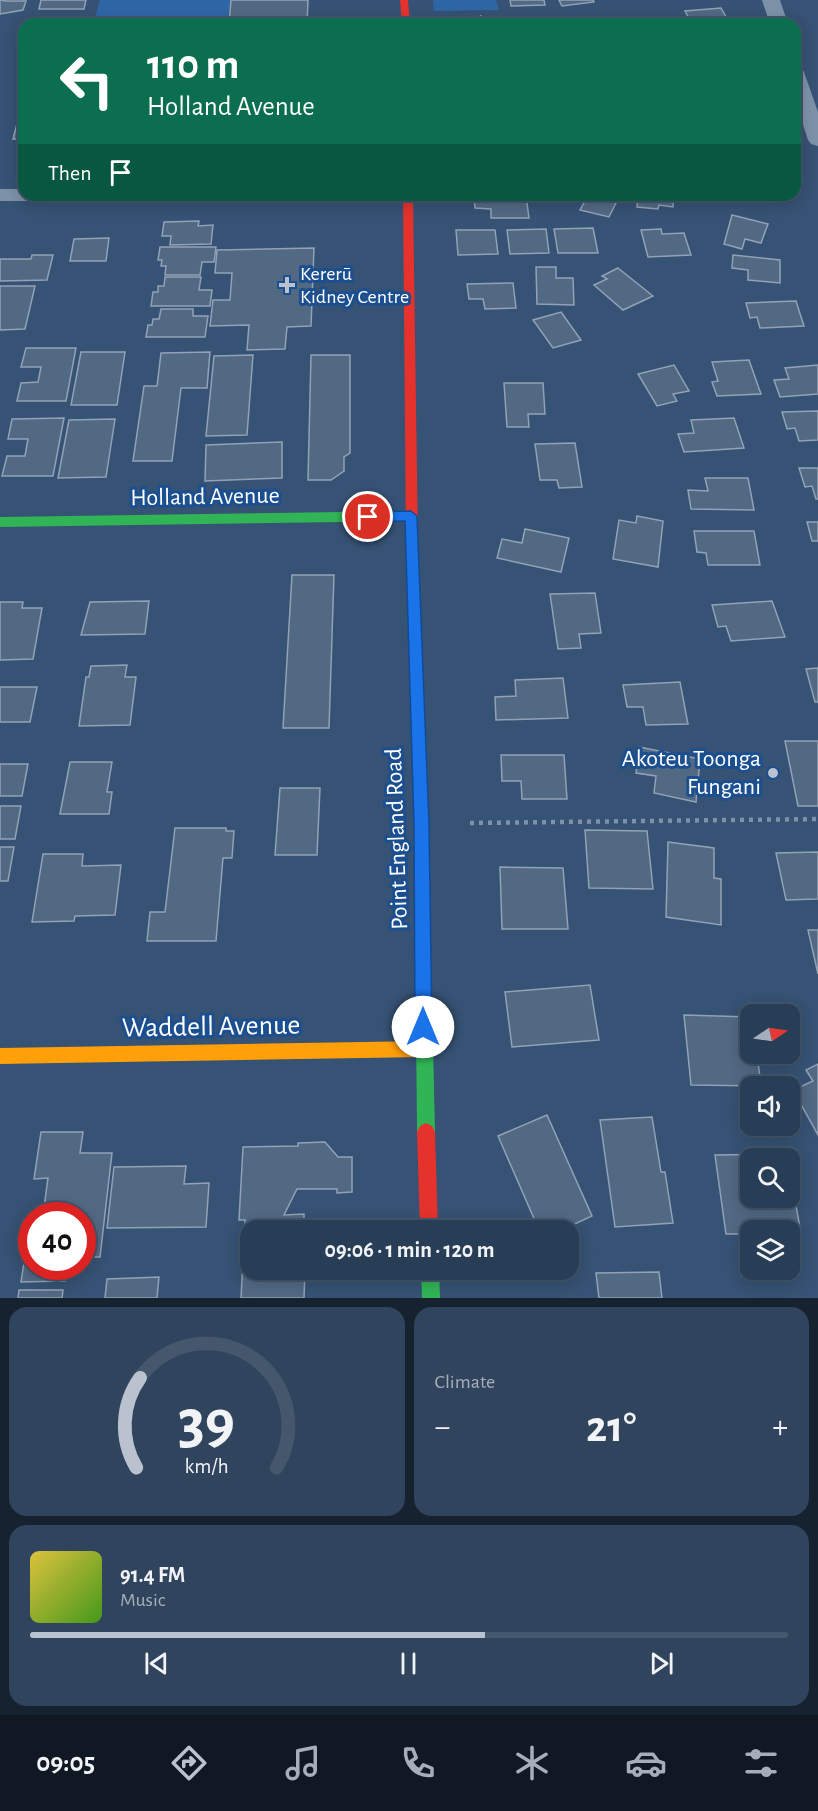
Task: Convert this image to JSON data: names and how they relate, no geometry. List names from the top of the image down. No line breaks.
{"streets":{"street":["Holland Avenue","Point England Road","Waddell Avenue"]},"crossings":[["Holland Avenue","Point England Road"],["Point England Road","Waddell Avenue"]],"places":{"health":["Kererū Kidney Centre"],"other":["Akoteu Toonga Fungani"]},"north":"right","page":{"turn":["110 m","Holland Avenue"],"then":"Then","limit":"40","trip":"09:06 · 1 min · 120 m","tile":"Climate","heat":["−","21°","+"],"song":["91.4 FM","Music"],"tabs":"09:05","gauge":["39","km/h"]}}
